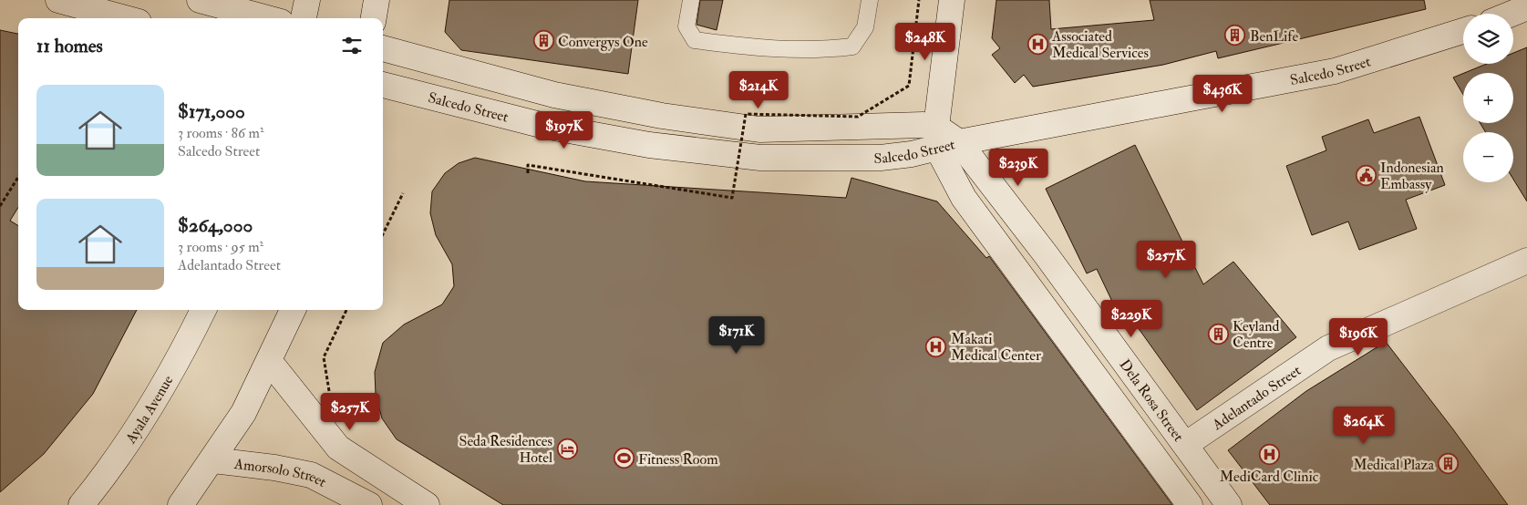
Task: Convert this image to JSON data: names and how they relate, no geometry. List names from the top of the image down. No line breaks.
{"streets":{"street":["Salcedo Street","Adelantado Street","Dela Rosa Street","Ayala Avenue","Amorsolo Street"]},"crossings":[["Salcedo Street","Dela Rosa Street"],["Adelantado Street","Dela Rosa Street"]],"places":{"building":["BenLife","Convergys One","Keyland Centre","Medical Plaza"],"hospital":["Associated Medical Services","Makati Medical Center","MediCard Clinic"],"public building":["Indonesian Embassy"],"hotel":["Seda Residences Hotel"],"sports":["Fitness Room"]},"page":{"map_buttons":["+","−"],"heading":"11 homes","price":["$248K","$214K","$436K","$197K","$239K","$257K","$229K","$171K","$196K","$257K","$264K"],"list":[{"name":"$171,000","note":"3 rooms · 86 m² · Salcedo Street"},{"name":"$264,000","note":"3 rooms · 95 m² · Adelantado Street"}]}}
